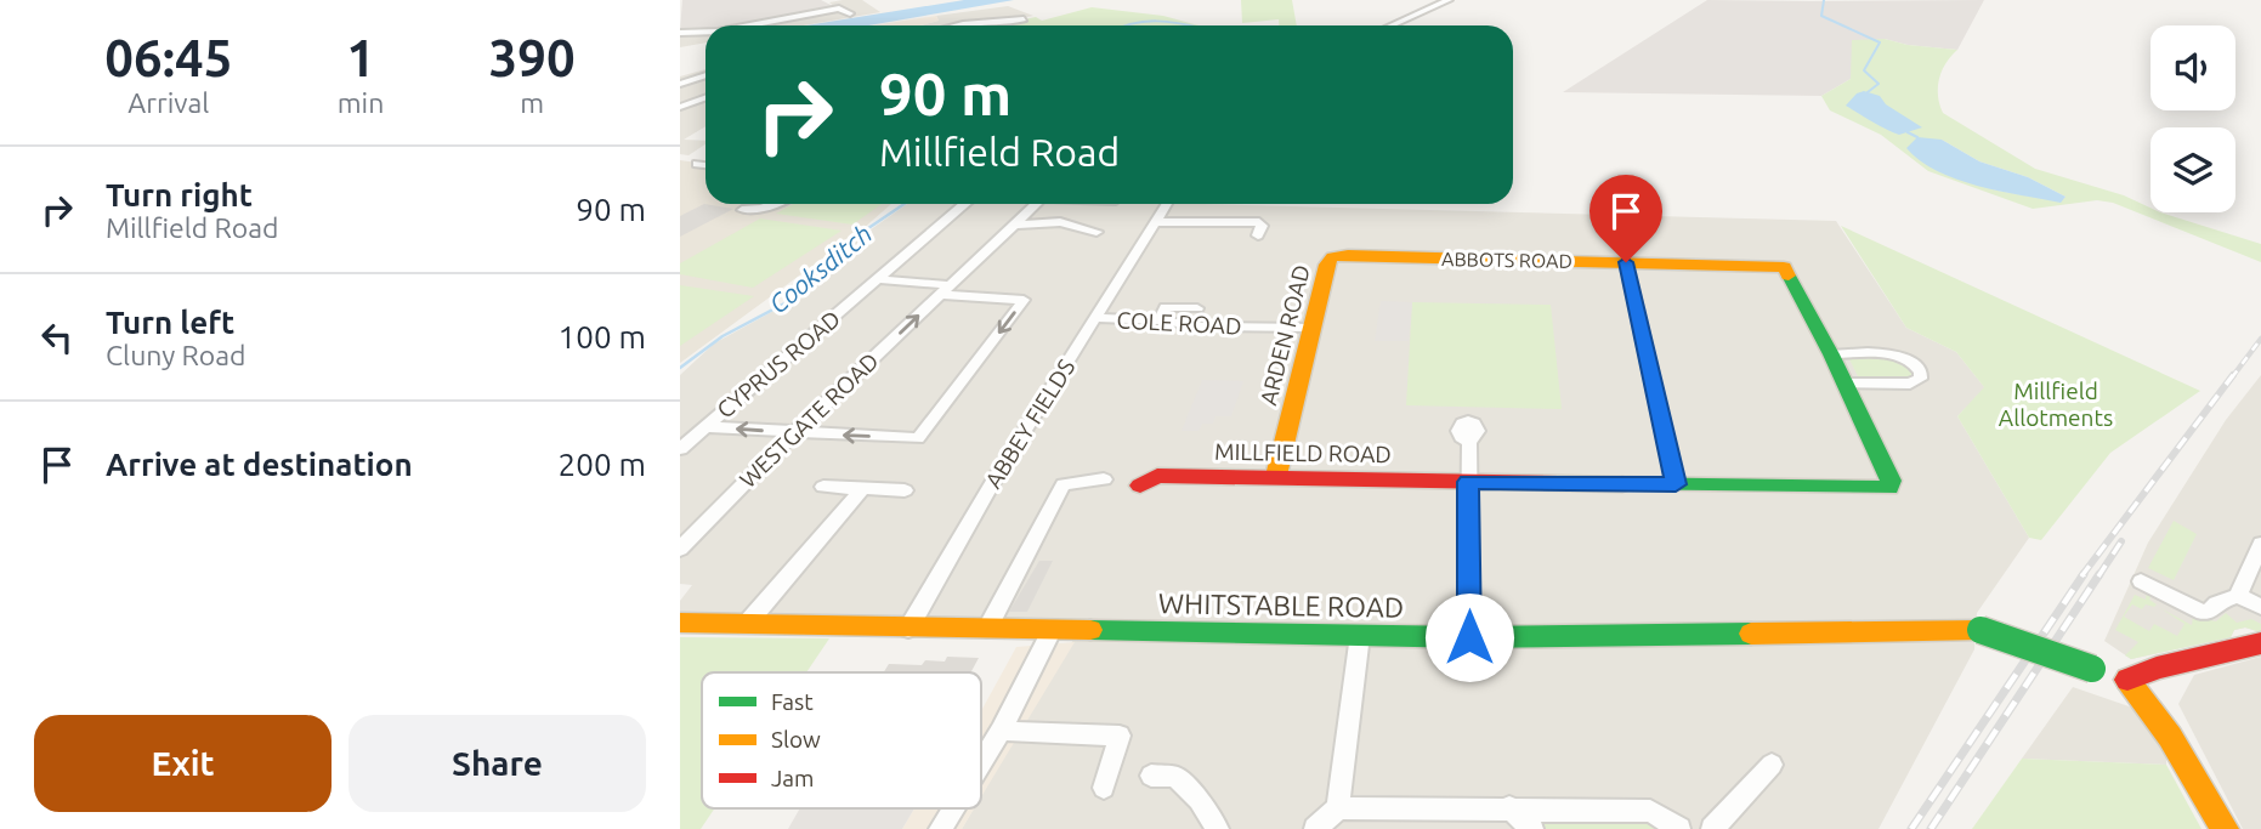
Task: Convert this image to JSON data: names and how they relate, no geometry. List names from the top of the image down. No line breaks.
{"streets":{"street":["ABBOTS ROAD","COLE ROAD","ARDEN ROAD","CYPRUS ROAD","WESTGATE ROAD","ABBEY FIELDS","MILLFIELD ROAD","WHITSTABLE ROAD"]},"crossings":[["ABBOTS ROAD","ARDEN ROAD"],["COLE ROAD","ARDEN ROAD"],["COLE ROAD","ABBEY FIELDS"],["ARDEN ROAD","MILLFIELD ROAD"],["ABBEY FIELDS","WHITSTABLE ROAD"]],"one_way":["WESTGATE ROAD"],"water":["Cooksditch"],"parks":["Millfield Allotments"],"legend":["Fast","Slow","Jam"],"page":{"eta":["06:45","Arrival","1","min","390","m"],"turn":["90 m","Millfield Road"],"list":[{"name":"Turn right","note":"Millfield Road","value":"90 m"},{"name":"Turn left","note":"Cluny Road","value":"100 m"},{"name":"Arrive at destination","value":"200 m"}],"buttons":["Exit","Share"]}}
